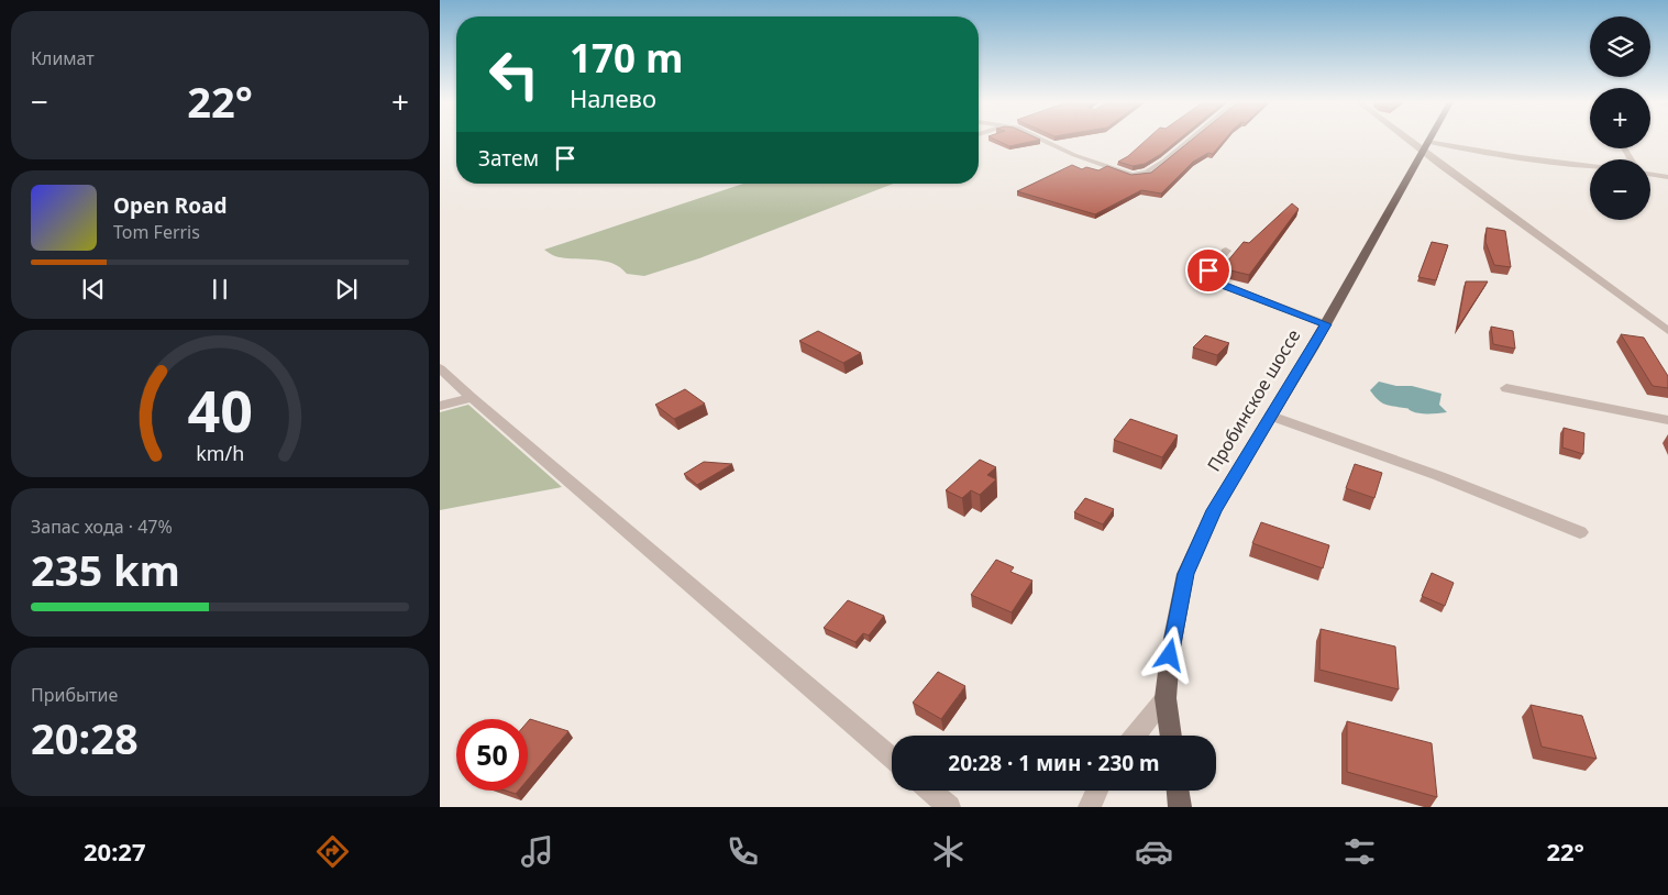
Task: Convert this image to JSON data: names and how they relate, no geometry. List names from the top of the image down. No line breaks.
{"streets":{"main road":["Пробинское шоссе"]},"page":{"tile":["Климат",["Запас хода · 47%","235 km"],["Прибытие","20:28"]],"map_buttons":["+","−"],"turn":["170 m","Налево"],"heat":["−","22°","+"],"then":"Затем","song":["Open Road","Tom Ferris"],"limit":"50","trip":"20:28 · 1 мин · 230 m","tabs":["20:27","22°"],"gauge":["40","km/h"]}}
